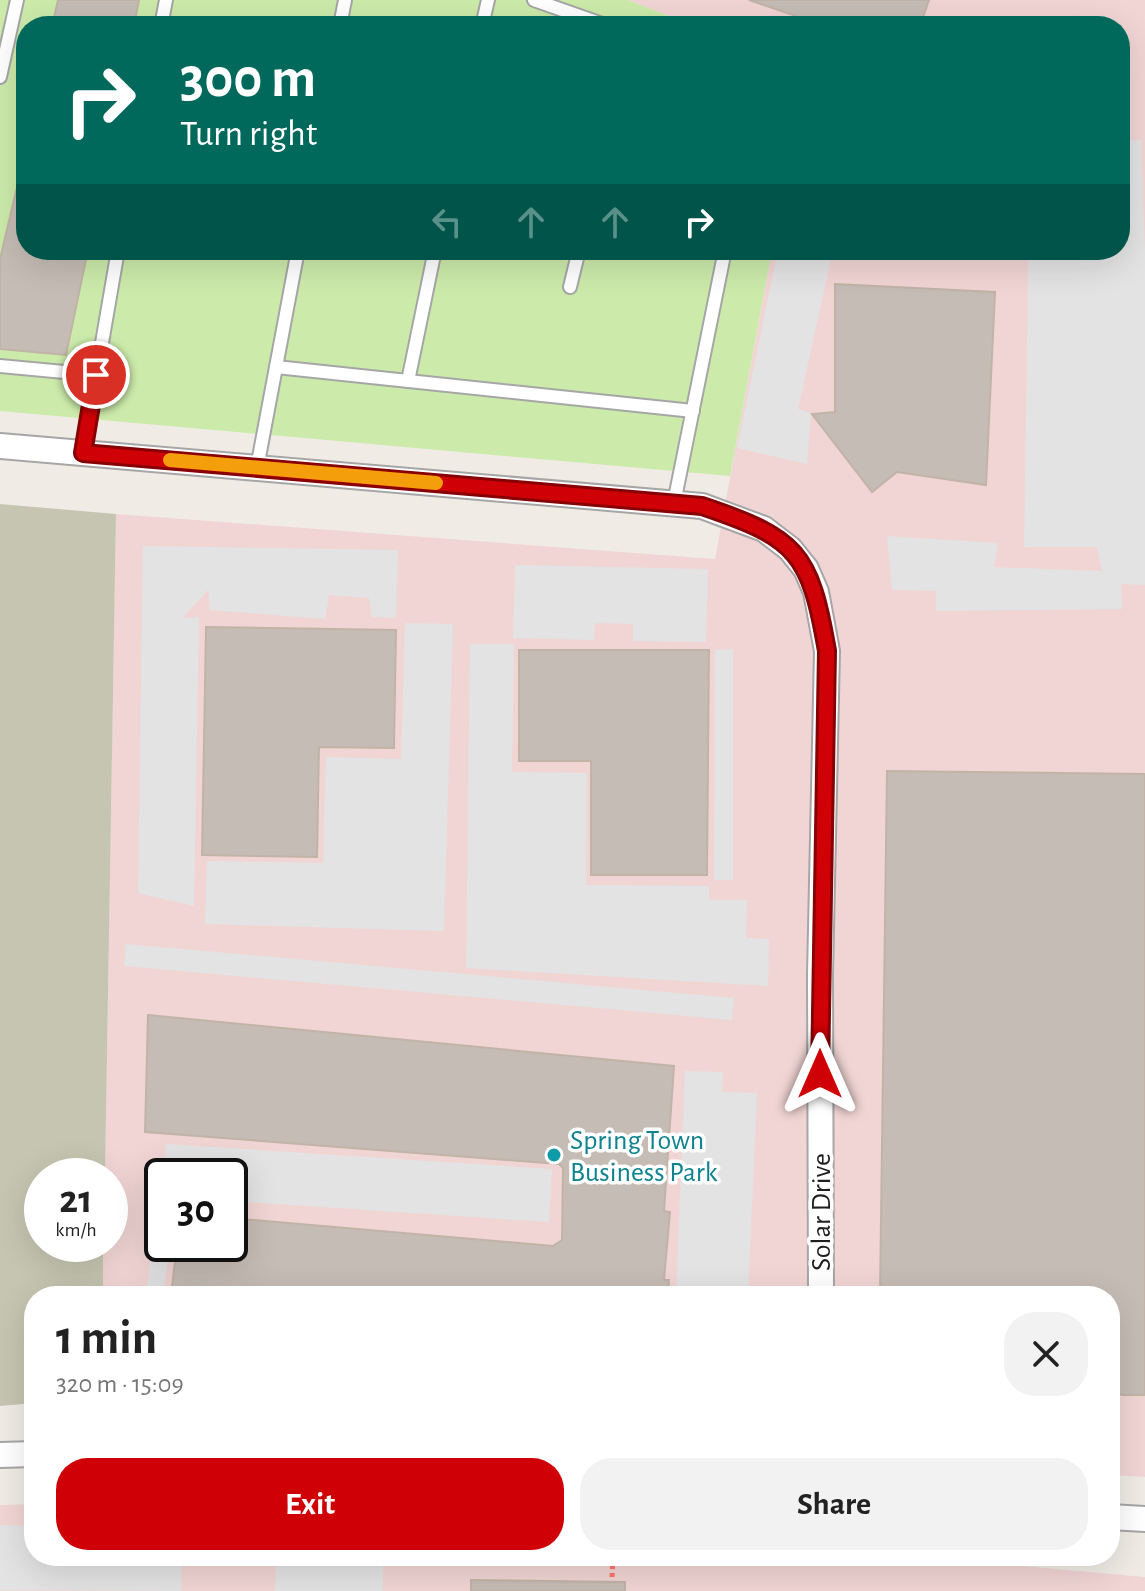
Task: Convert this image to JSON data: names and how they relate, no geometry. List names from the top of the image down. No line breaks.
{"streets":{"street":["Solar Drive"]},"places":["Spring Town Business Park"],"page":{"turn":["300 m","Turn right"],"speed":"21 km/h","limit":"30","heading":["1 min","320 m · 15:09"],"buttons":["Exit","Share"]}}
